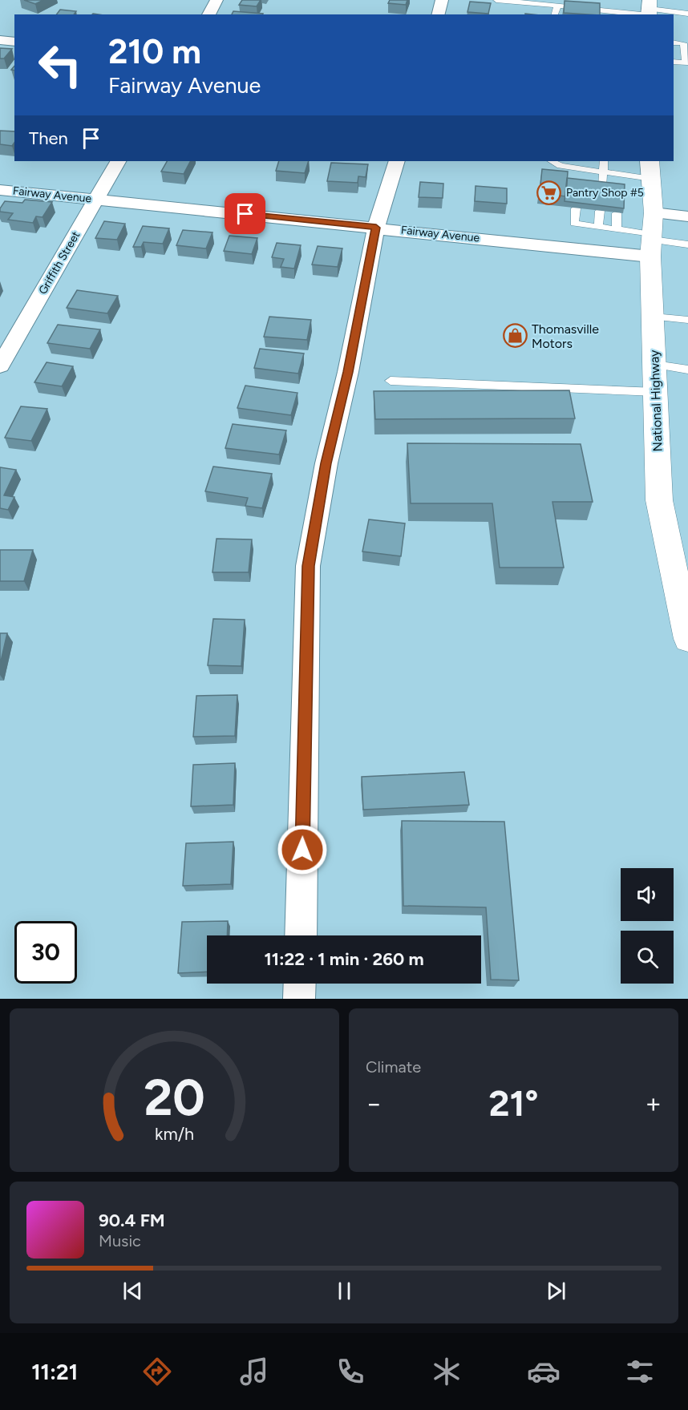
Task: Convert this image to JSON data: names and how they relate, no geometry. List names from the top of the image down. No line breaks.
{"streets":{"main road":["National Highway"],"street":["Fairway Avenue","Griffith Street"]},"crossings":[["Fairway Avenue","Griffith Street"],["Fairway Avenue","National Highway"]],"places":{"supermarket":["Pantry Shop #5"],"shop":["Thomasville Motors"]},"page":{"turn":["210 m","Fairway Avenue"],"then":"Then","limit":"30","trip":"11:22 · 1 min · 260 m","tile":"Climate","heat":["−","21°","+"],"song":["90.4 FM","Music"],"tabs":"11:21","gauge":["20","km/h"]}}
